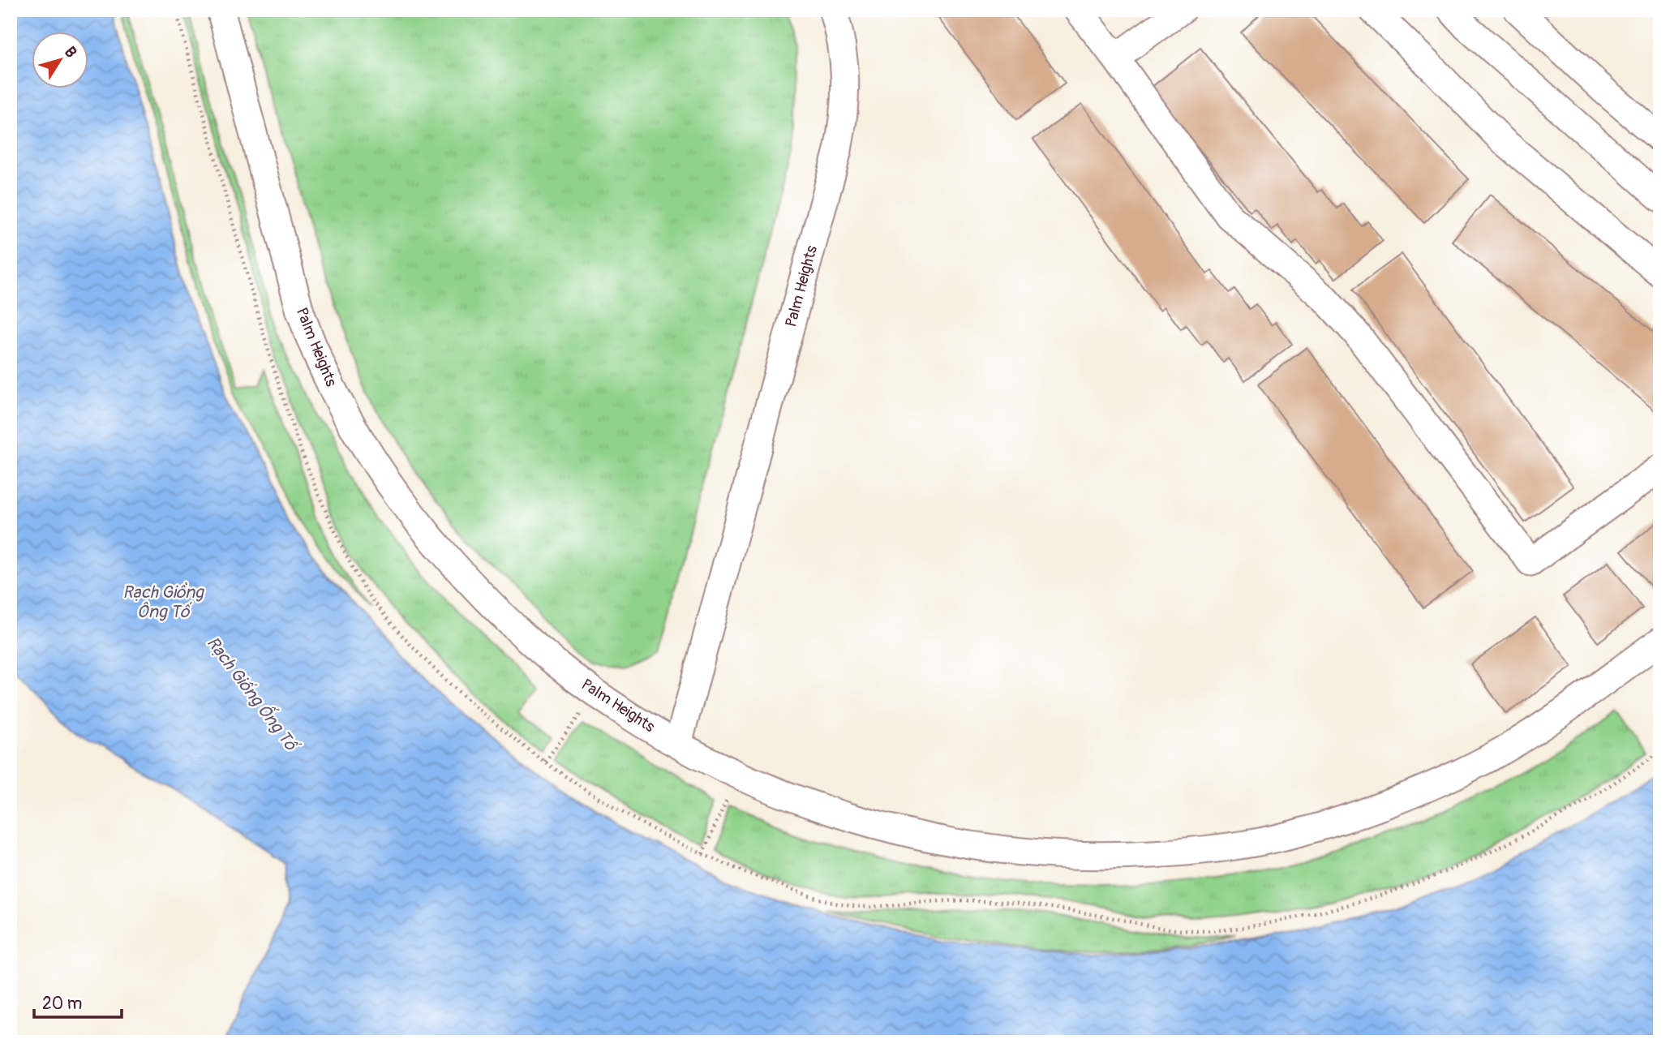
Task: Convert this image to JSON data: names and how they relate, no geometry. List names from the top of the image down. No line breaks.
{"streets":{"street":["Palm Heights"]},"water":["Rạch Giồng Ông Tố","Rạch Giống Ống Tố"],"scale_bar":"20 m","north":"top right"}
